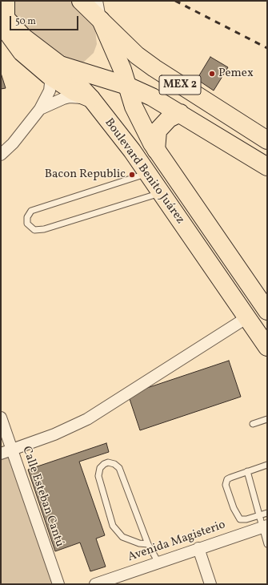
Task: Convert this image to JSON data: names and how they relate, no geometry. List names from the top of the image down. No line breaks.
{"streets":{"main road":["MEX 2","Boulevard Benito Juárez"],"street":["Calle Esteban Cantú","Avenida Magisterio"]},"crossings":[["MEX 2","Boulevard Benito Juárez"]],"places":["Pemex","Bacon Republic"],"scale_bar":"50 m"}
